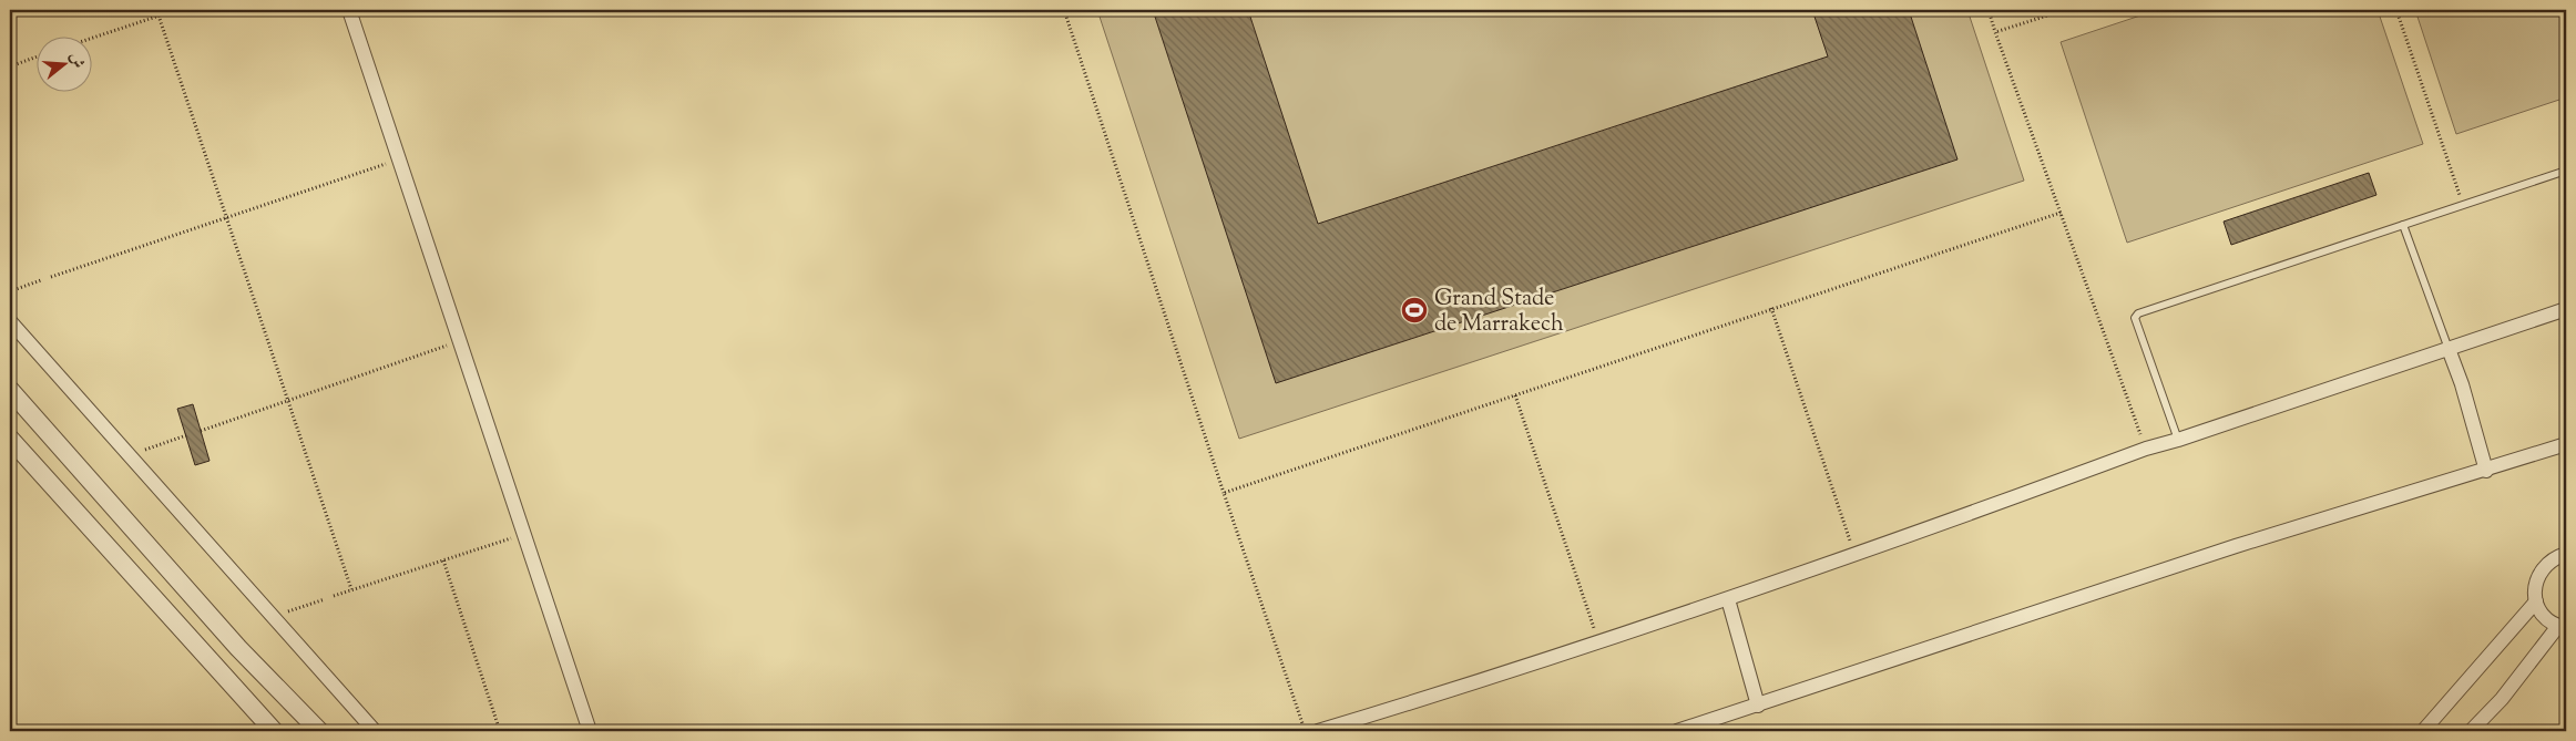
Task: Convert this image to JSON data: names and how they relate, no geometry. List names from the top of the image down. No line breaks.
{"places":{"sports":["Grand Stade de Marrakech"]},"north":"right"}
